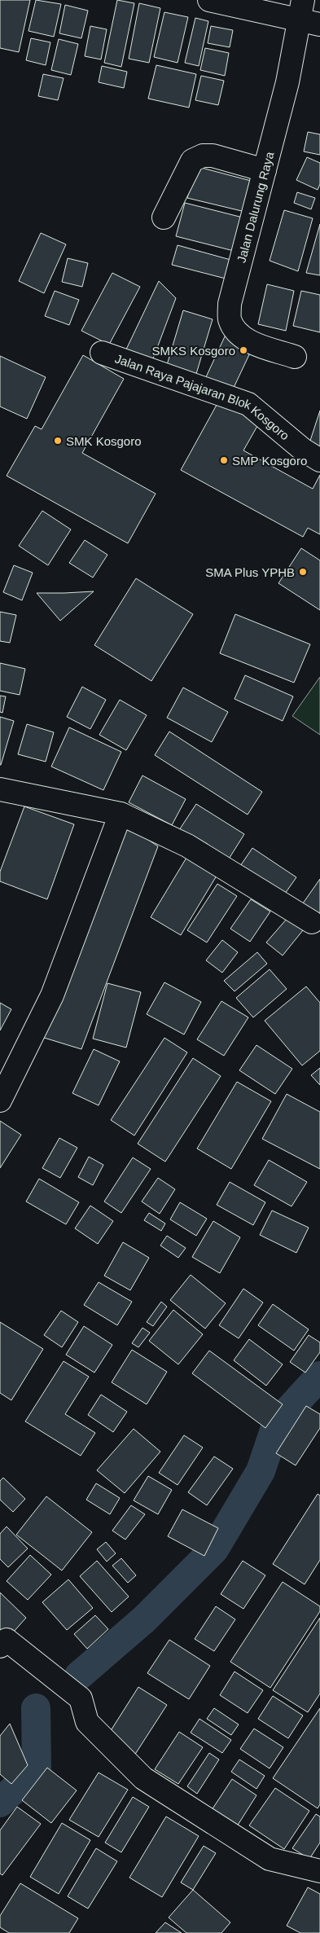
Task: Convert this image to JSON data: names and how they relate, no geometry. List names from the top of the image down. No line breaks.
{"streets":{"street":["Jalan Dalurung Raya","Jalan Raya Pajajaran Blok Kosgoro"]},"places":["SMKS Kosgoro","SMK Kosgoro","SMP Kosgoro","SMA Plus YPHB"]}
